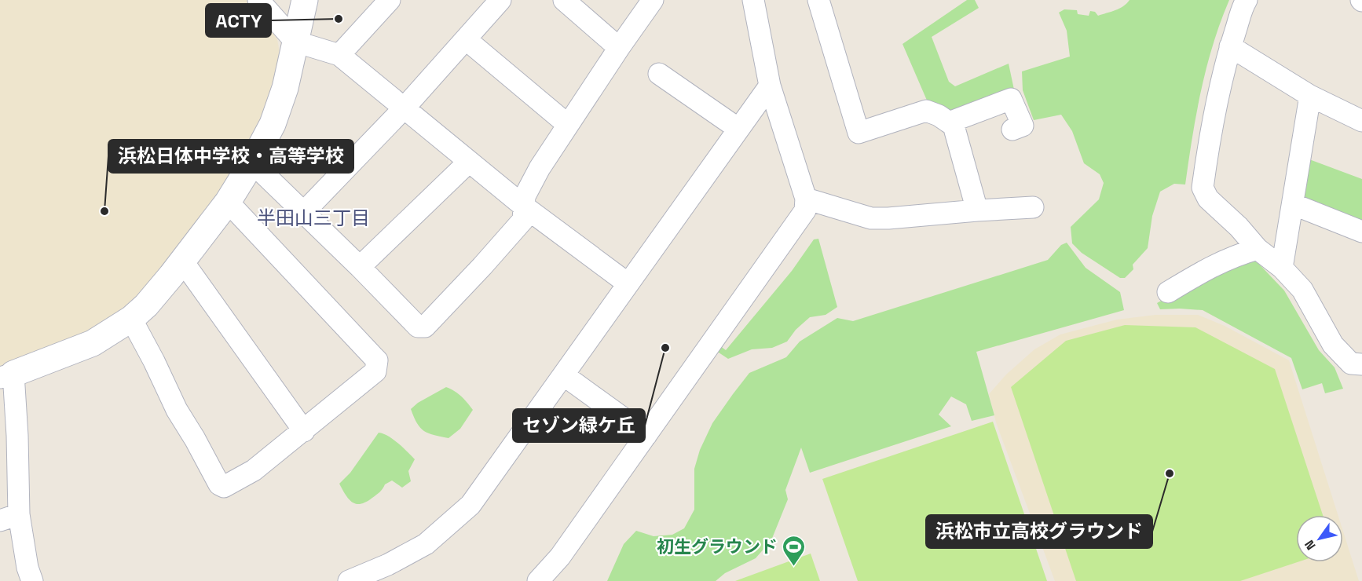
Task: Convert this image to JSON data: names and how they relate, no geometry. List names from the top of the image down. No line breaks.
{"districts":["半田山三丁目"],"places":{"other":["ACTY","浜松日体中学校・高等学校","セゾン緑ケ丘","浜松市立高校グラウンド"],"sports":["初生グラウンド"]},"north":"bottom left"}
